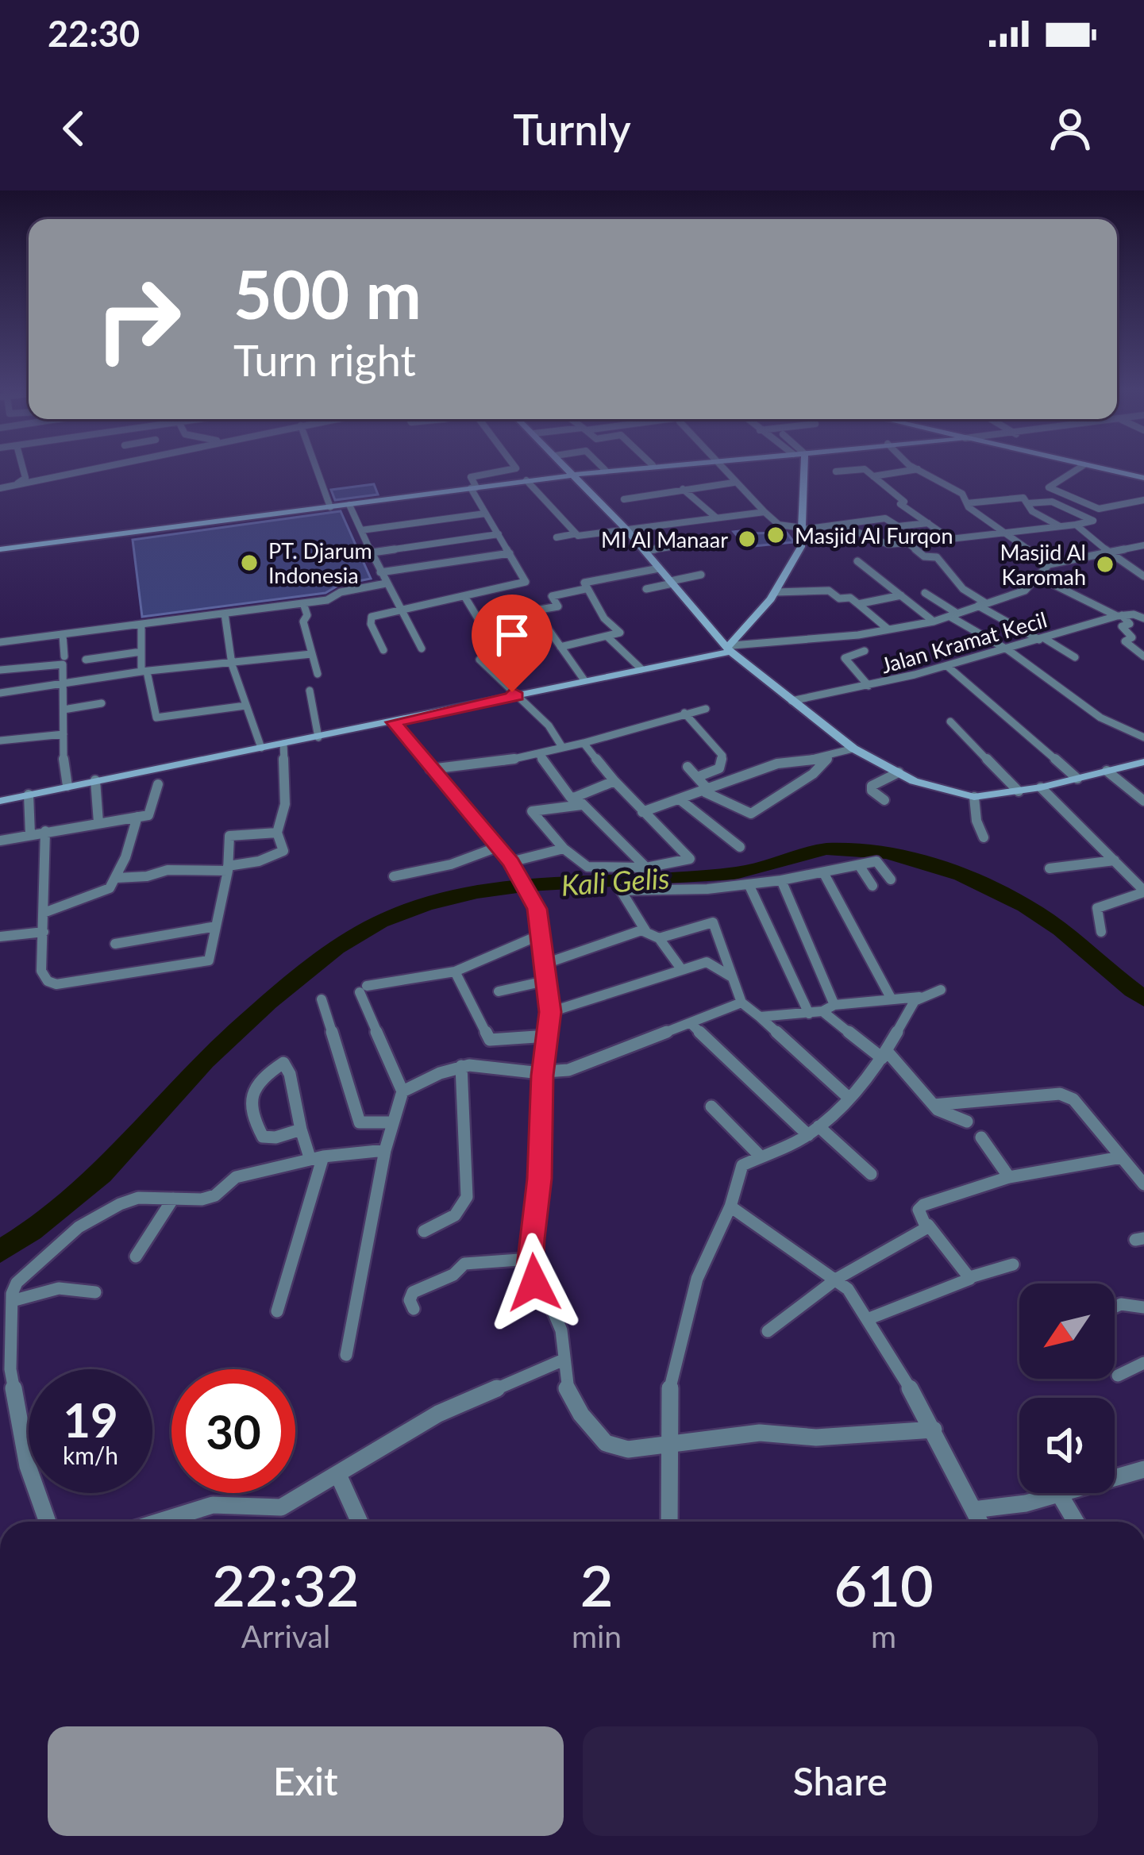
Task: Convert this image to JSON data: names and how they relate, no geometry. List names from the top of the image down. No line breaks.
{"streets":{"street":["Jalan Kramat Kecil"]},"water":["Kali Gelis"],"places":["Masjid Al Furqon","MI Al Manaar","PT. Djarum Indonesia","Masjid Al Karomah"],"north":"bottom left","page":{"status":"22:30","header":"Turnly","turn":["500 m","Turn right"],"speed":"19 km/h","limit":"30","eta":["22:32","Arrival","2","min","610","m"],"buttons":["Exit","Share"]}}
